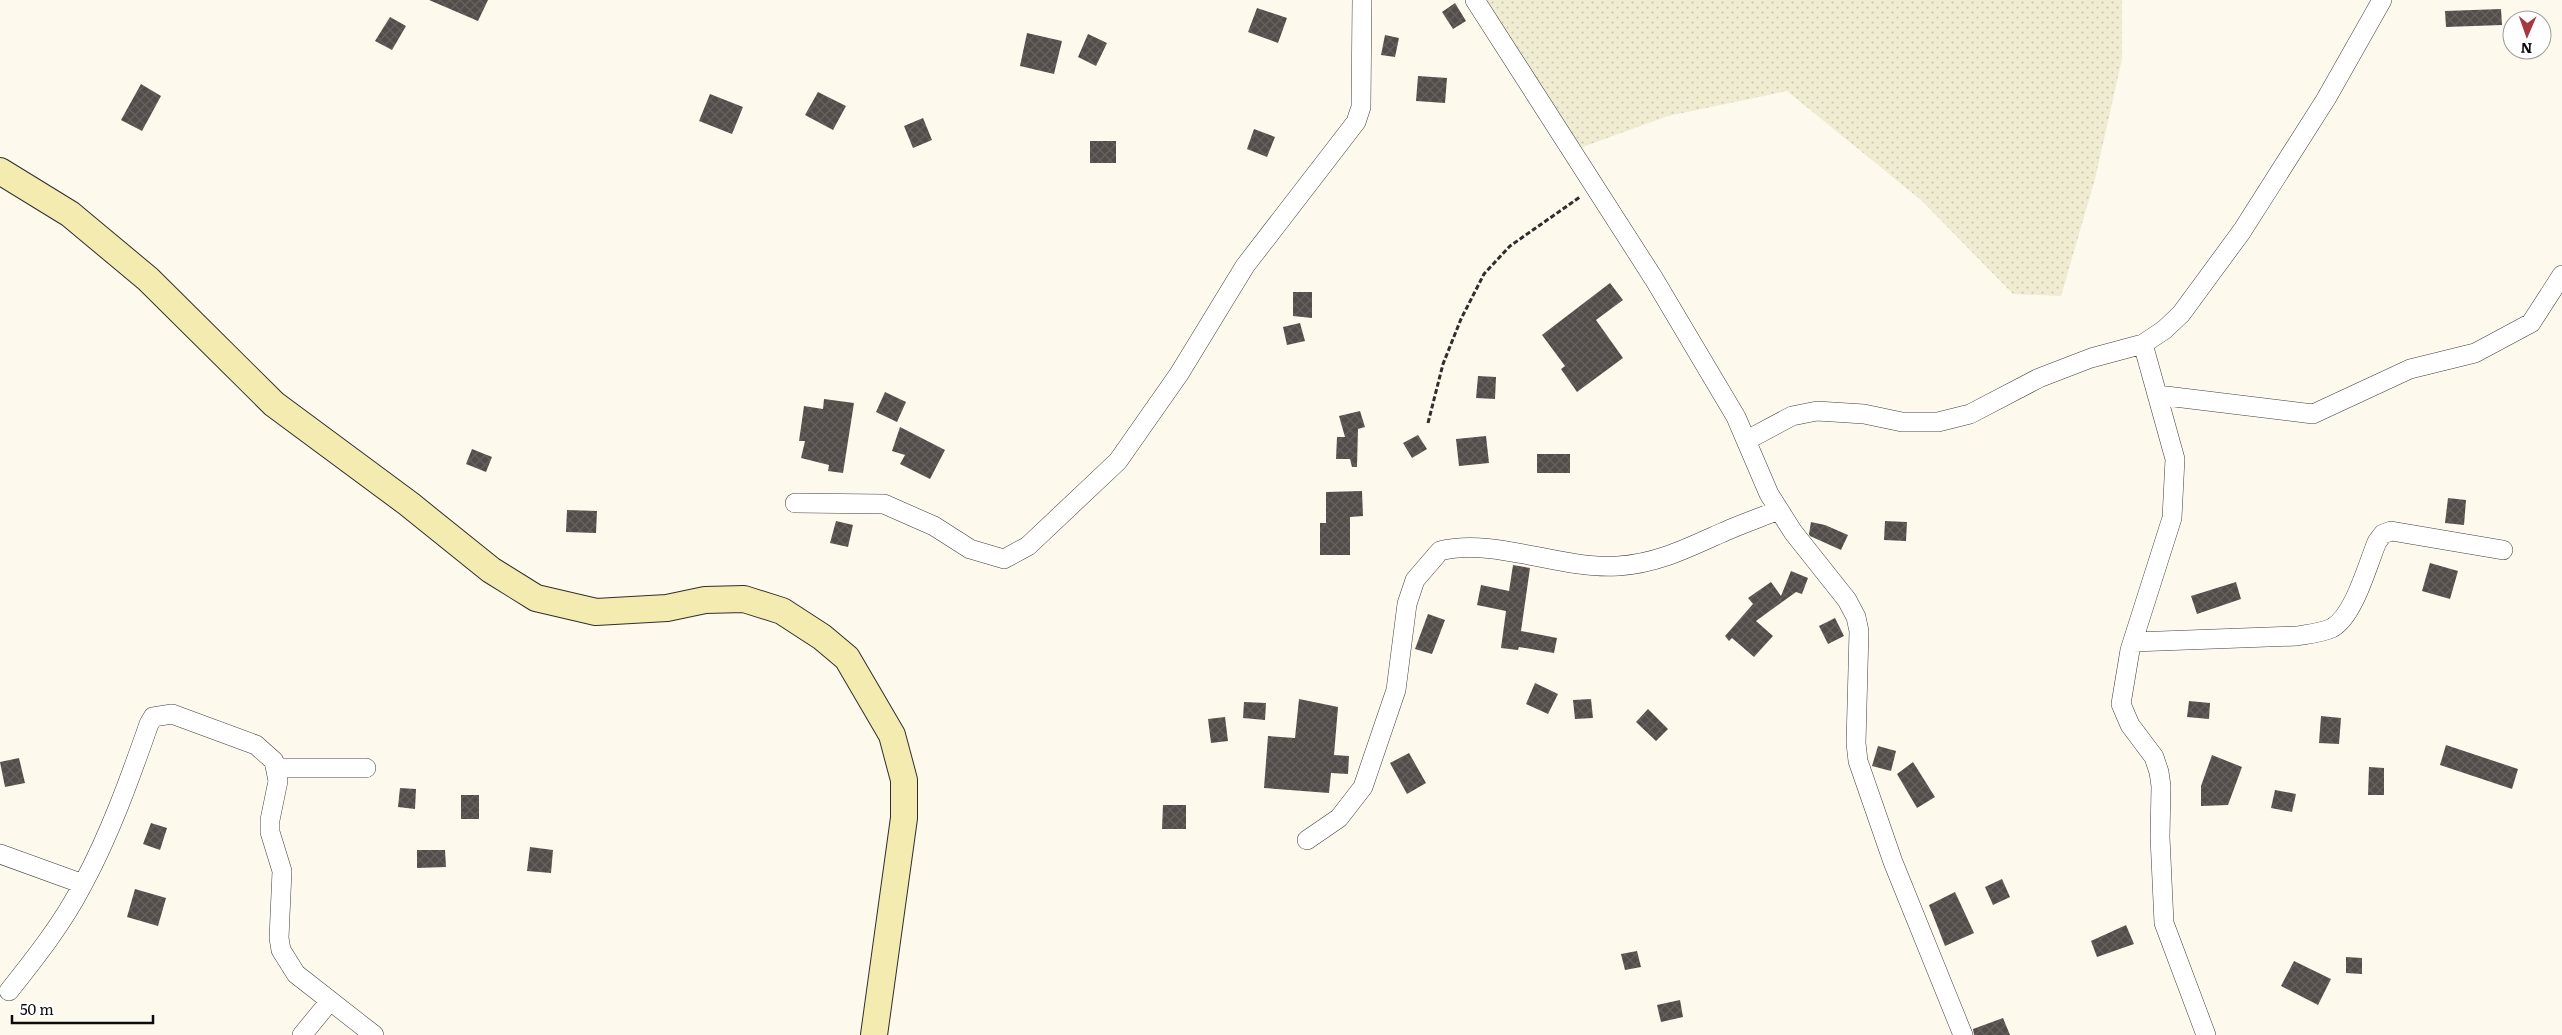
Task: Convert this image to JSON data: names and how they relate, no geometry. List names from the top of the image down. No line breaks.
{"scale_bar":"50 m","north":"bottom"}
